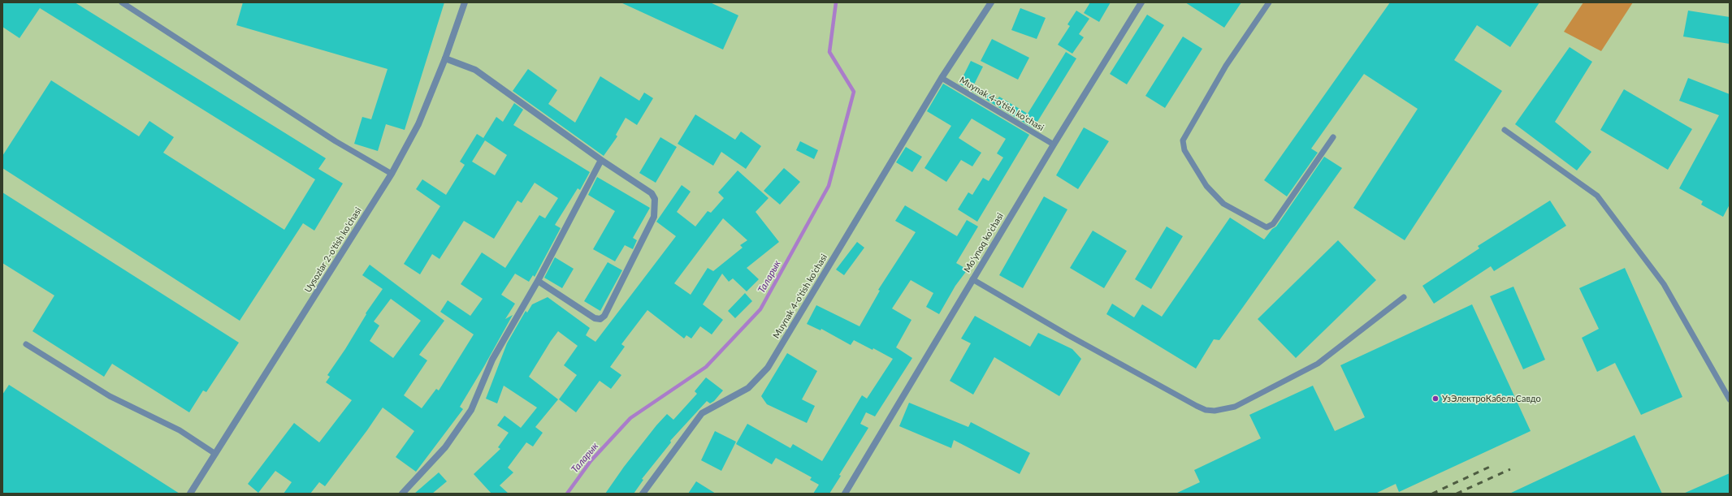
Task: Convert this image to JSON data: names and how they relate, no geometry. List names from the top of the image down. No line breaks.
{"streets":{"street":["Muynak 4-o'tish ko'chasi","Moʻynoq ko'chasi","Uysozlar 2-o'tish ko'chasi"]},"crossings":[["Muynak 4-o'tish ko'chasi","Moʻynoq ko'chasi"]],"water":["Таларык"],"places":["УзЭлектроКабельСавдо"]}
